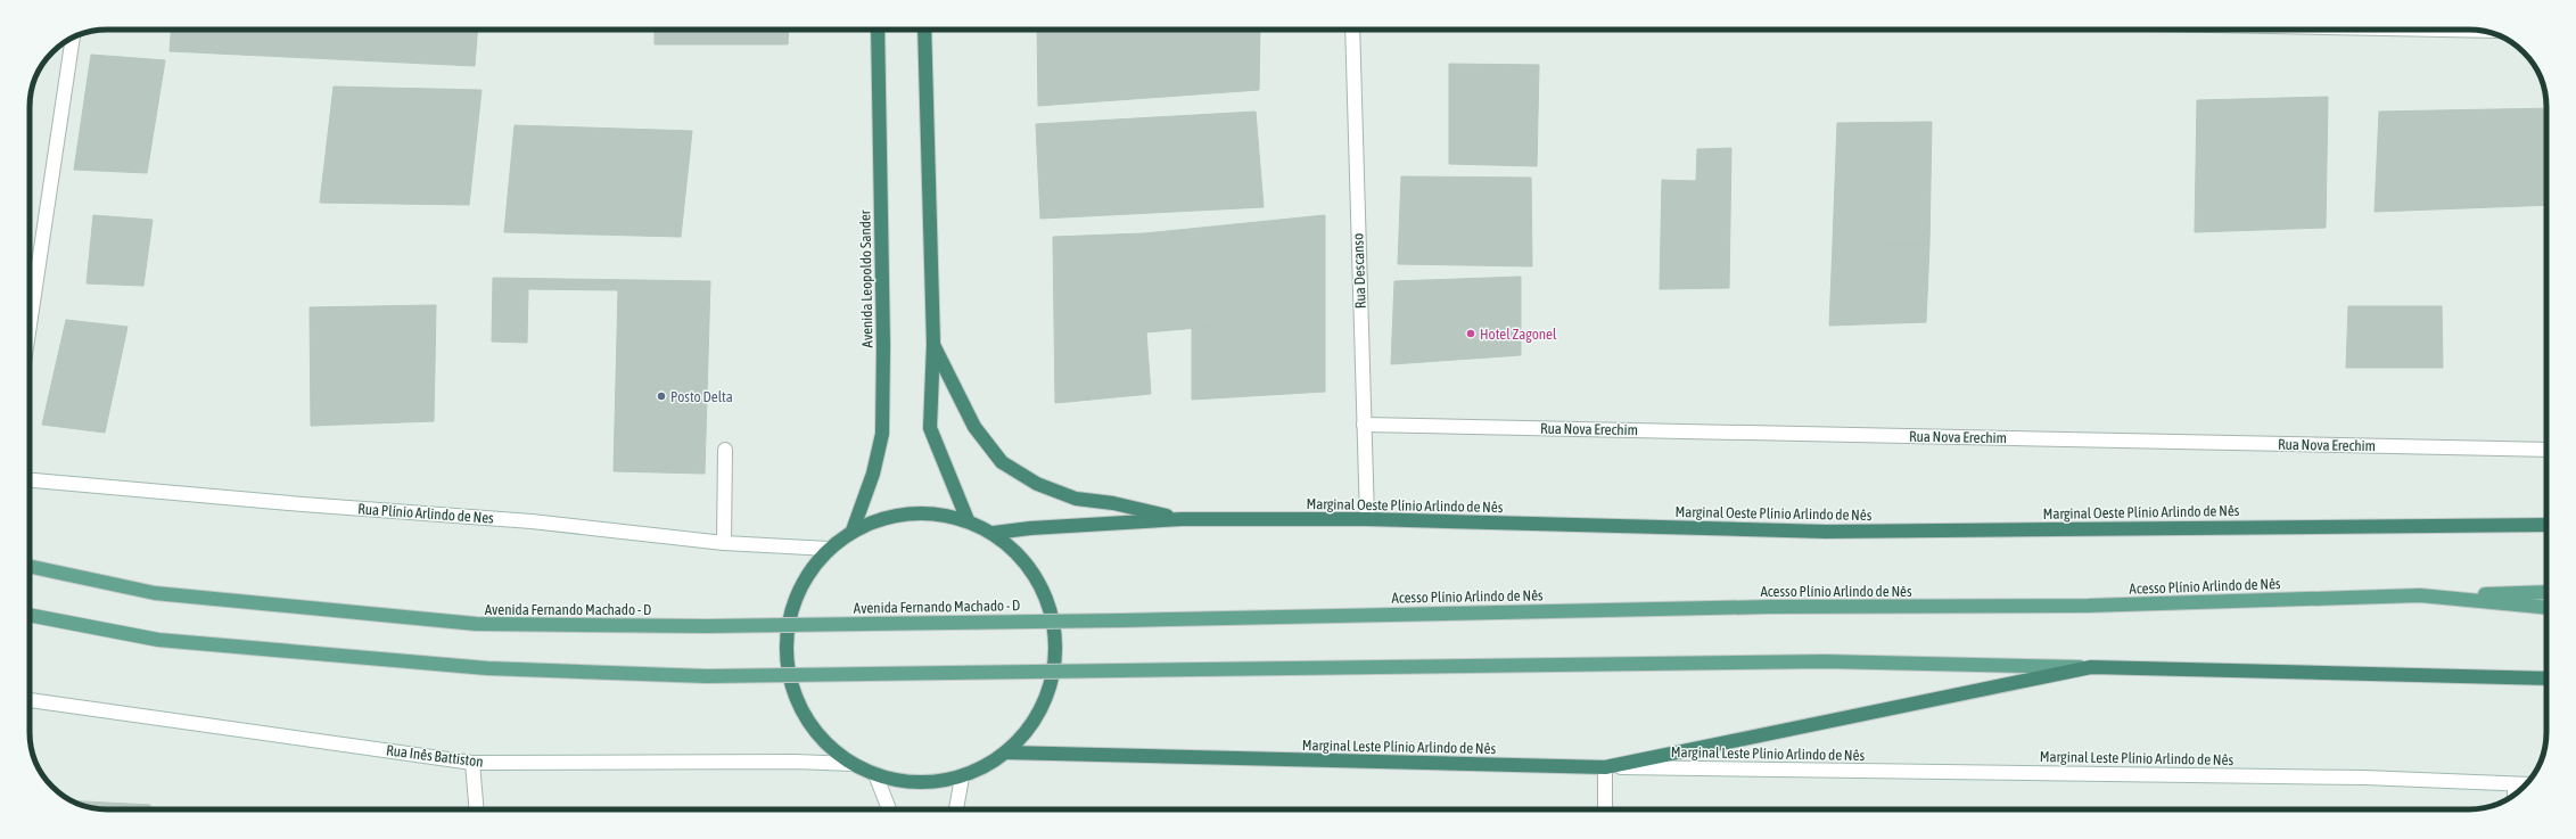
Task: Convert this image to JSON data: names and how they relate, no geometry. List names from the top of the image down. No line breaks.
{"streets":{"highway":["Avenida Leopoldo Sander","Marginal Oeste Plínio Arlindo de Nês","Marginal Leste Plínio Arlindo de Nês"],"main road":["Rua Descanso","Rua Nova Erechim","Rua Plínio Arlindo de Nes","Acesso Plínio Arlindo de Nês","Avenida Fernando Machado - D","Rua Inês Battiston"]},"crossings":[["Rua Descanso","Rua Nova Erechim"],["Rua Descanso","Marginal Oeste Plínio Arlindo de Nês"],["Acesso Plínio Arlindo de Nês","Avenida Fernando Machado - D"]],"places":["Hotel Zagonel","Posto Delta"]}
